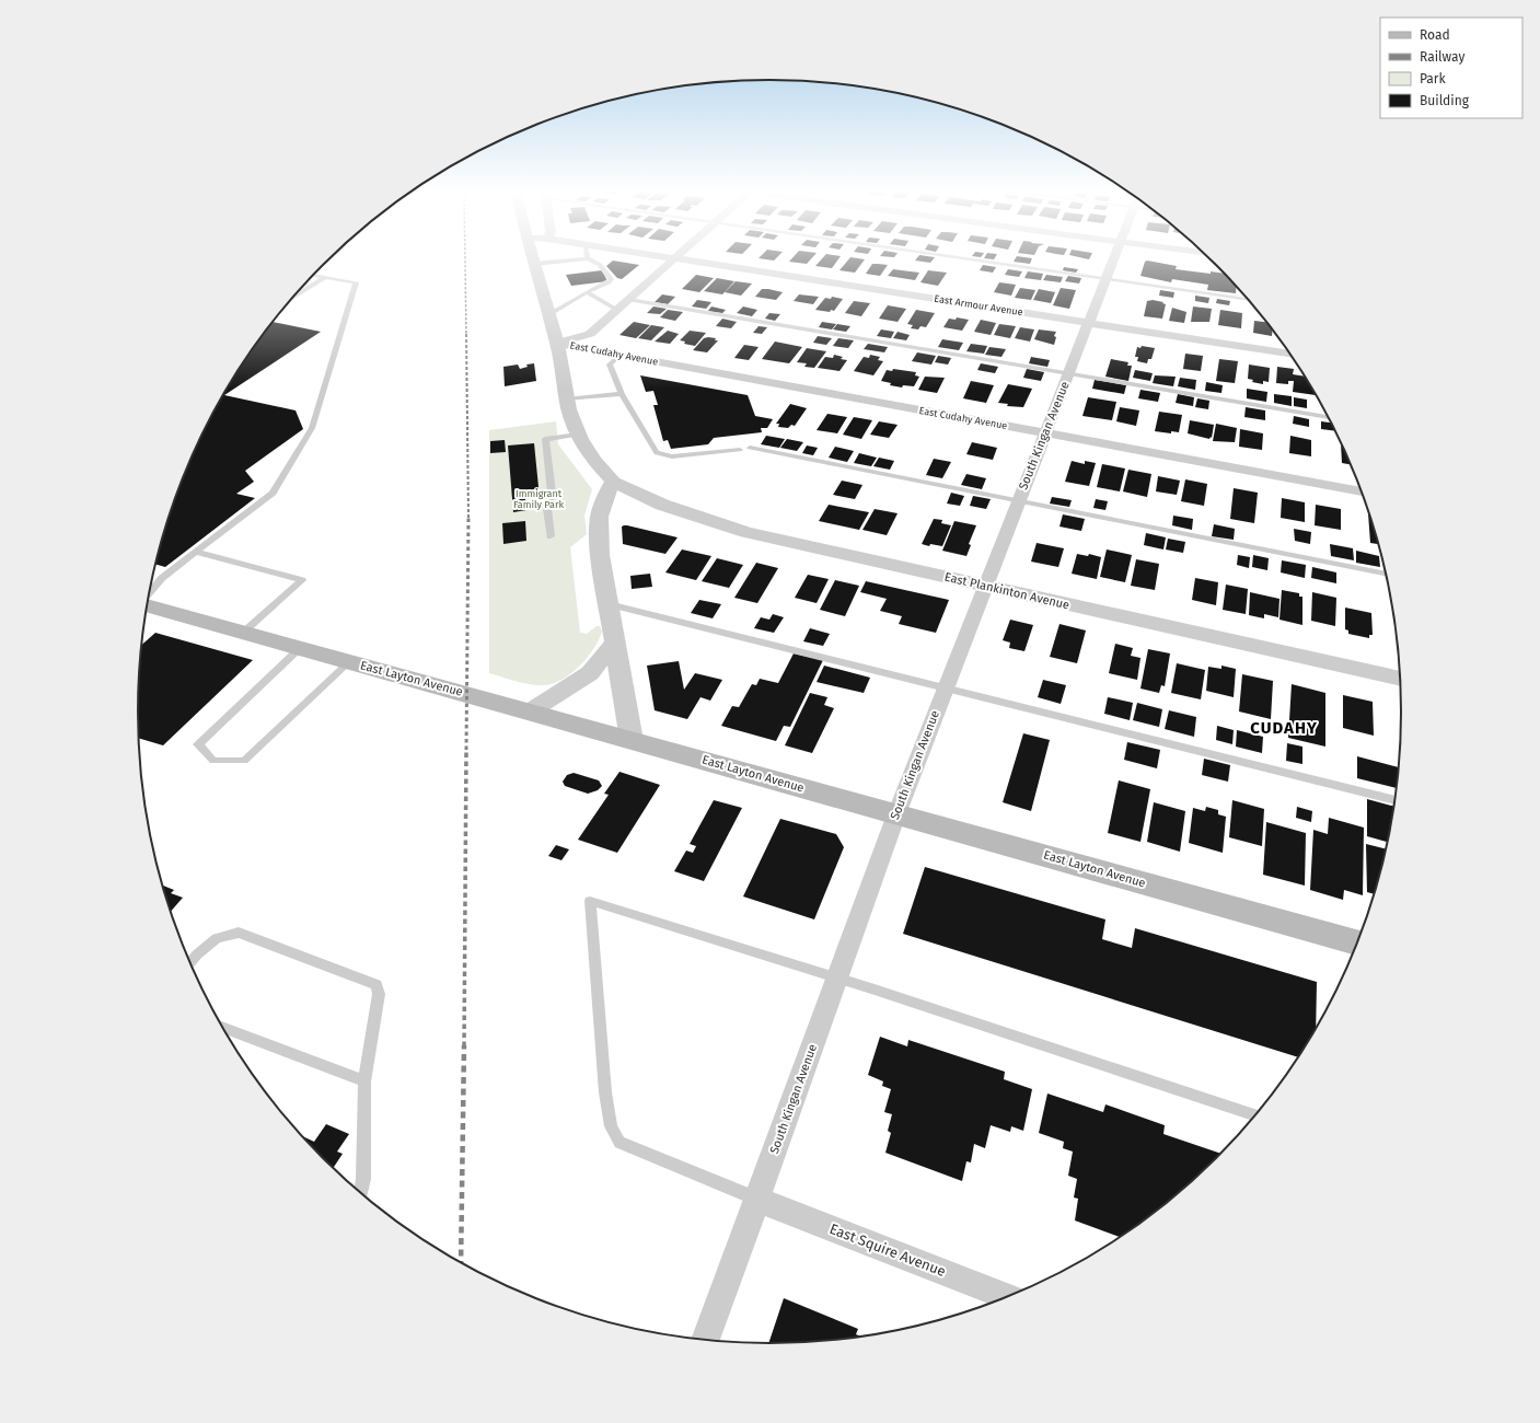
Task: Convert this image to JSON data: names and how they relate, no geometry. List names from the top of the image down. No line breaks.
{"streets":{"main road":["East Layton Avenue"],"street":["East Armour Avenue","East Cudahy Avenue","South Kingan Avenue","East Plankinton Avenue","East Squire Avenue"]},"crossings":[["East Armour Avenue","South Kingan Avenue"],["East Cudahy Avenue","South Kingan Avenue"],["South Kingan Avenue","East Plankinton Avenue"],["South Kingan Avenue","East Layton Avenue"],["South Kingan Avenue","East Squire Avenue"]],"districts":["CUDAHY"],"parks":["Immigrant Family Park"],"legend":["Road","Railway","Park","Building"]}
